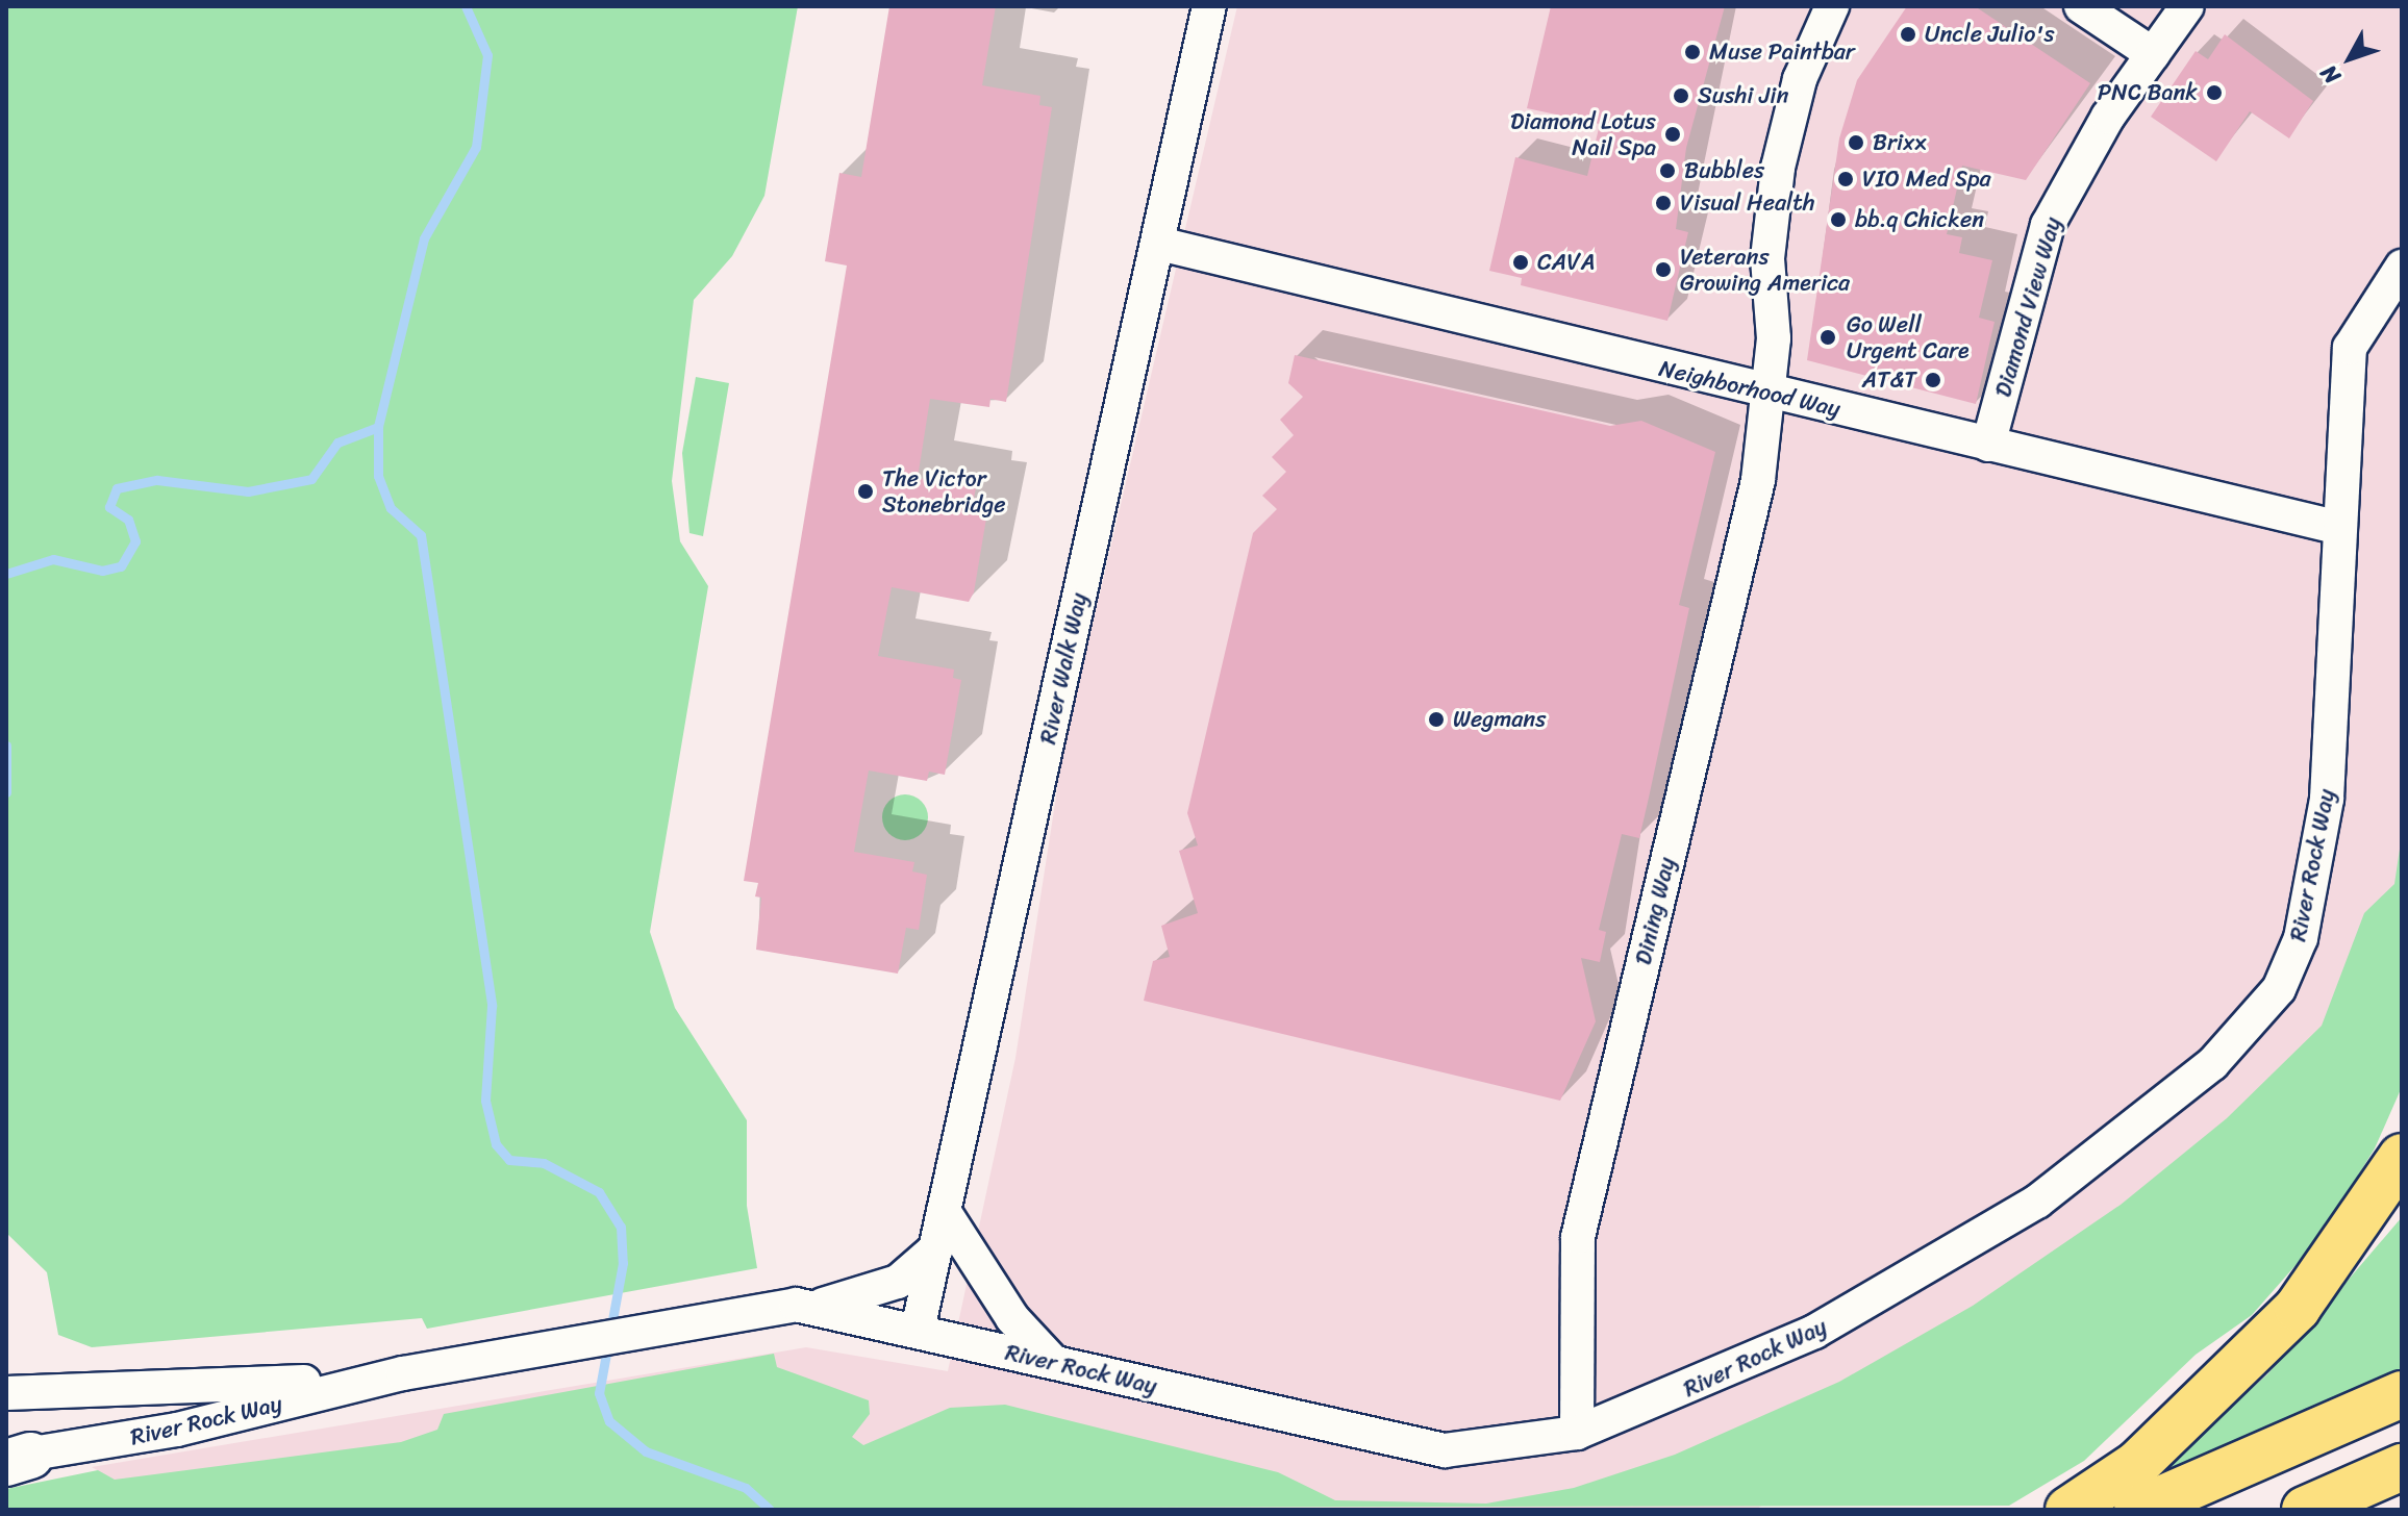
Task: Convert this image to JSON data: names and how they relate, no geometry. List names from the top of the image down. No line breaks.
{"streets":{"street":["Diamond View Way","Neighborhood Way","River Walk Way","River Rock Way","Dining Way"]},"crossings":[["Diamond View Way","Neighborhood Way"],["Neighborhood Way","River Walk Way"],["Neighborhood Way","River Rock Way"],["Neighborhood Way","Dining Way"],["River Walk Way","River Rock Way"],["River Rock Way","Dining Way"]],"places":["Uncle Julio's","Muse Paintbar","PNC Bank","Sushi Jin","Diamond Lotus Nail Spa","Brixx","Bubbles","VIO Med Spa","Visual Health","bb.q Chicken","CAVA","Veterans Growing America","Go Well Urgent Care","AT&T","The Victor Stonebridge","Wegmans"],"north":"bottom left"}
